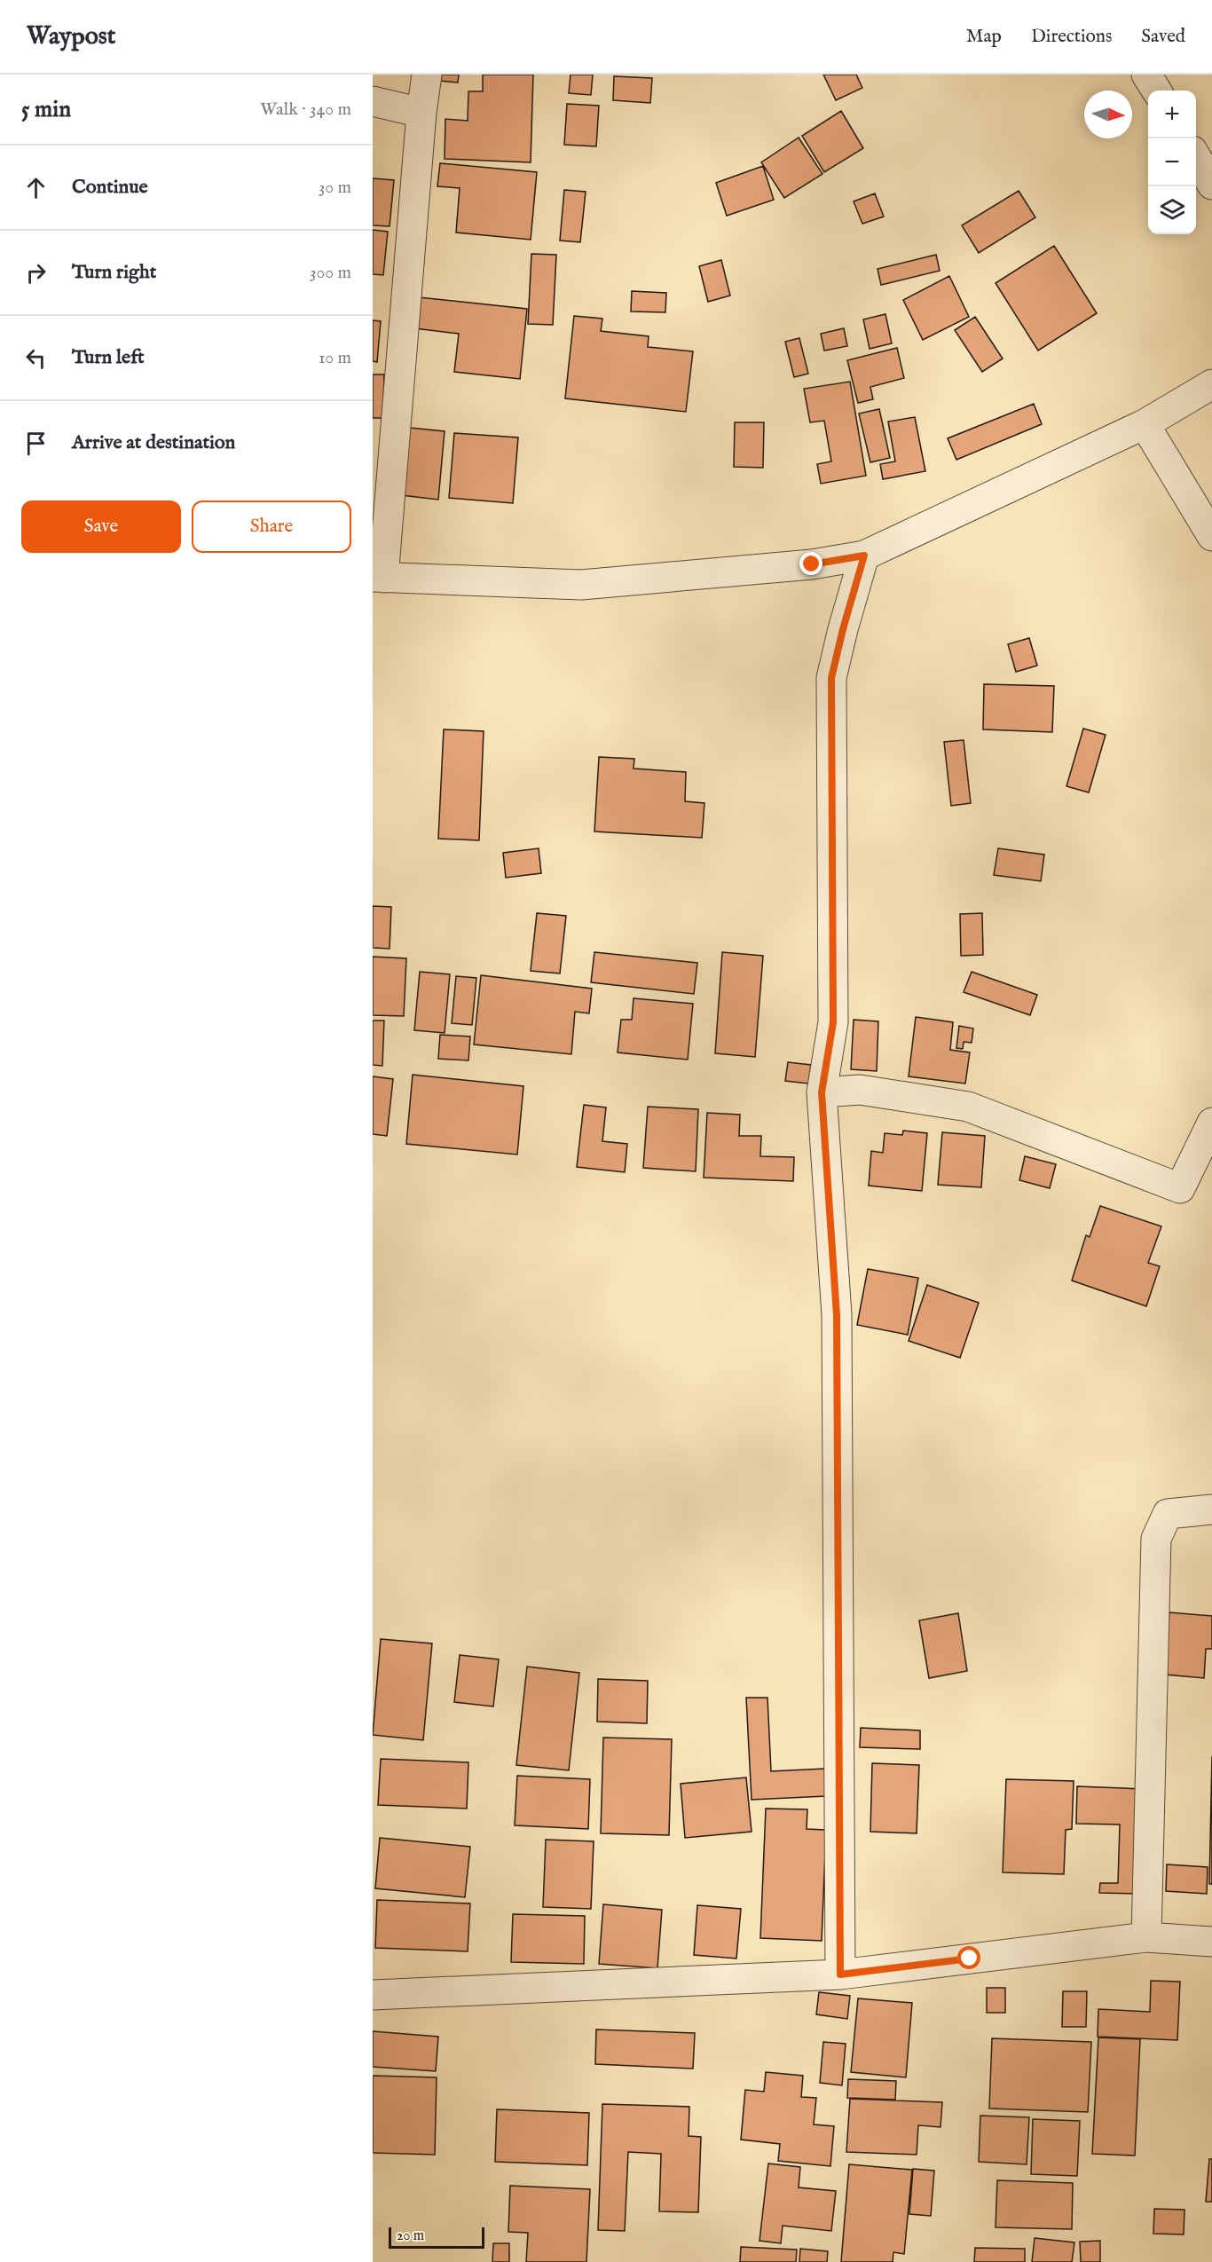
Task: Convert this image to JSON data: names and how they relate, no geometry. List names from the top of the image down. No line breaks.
{"scale_bar":"20 m","north":"right","page":{"header":"Waypost","nav":["Map","Directions","Saved"],"heading":["5 min","Walk · 340 m"],"map_buttons":["+","−"],"list":[["Continue","30 m"],["Turn right","300 m"],["Turn left","10 m"],"Arrive at destination"],"buttons":["Save","Share"],"scale":"20 m"}}
